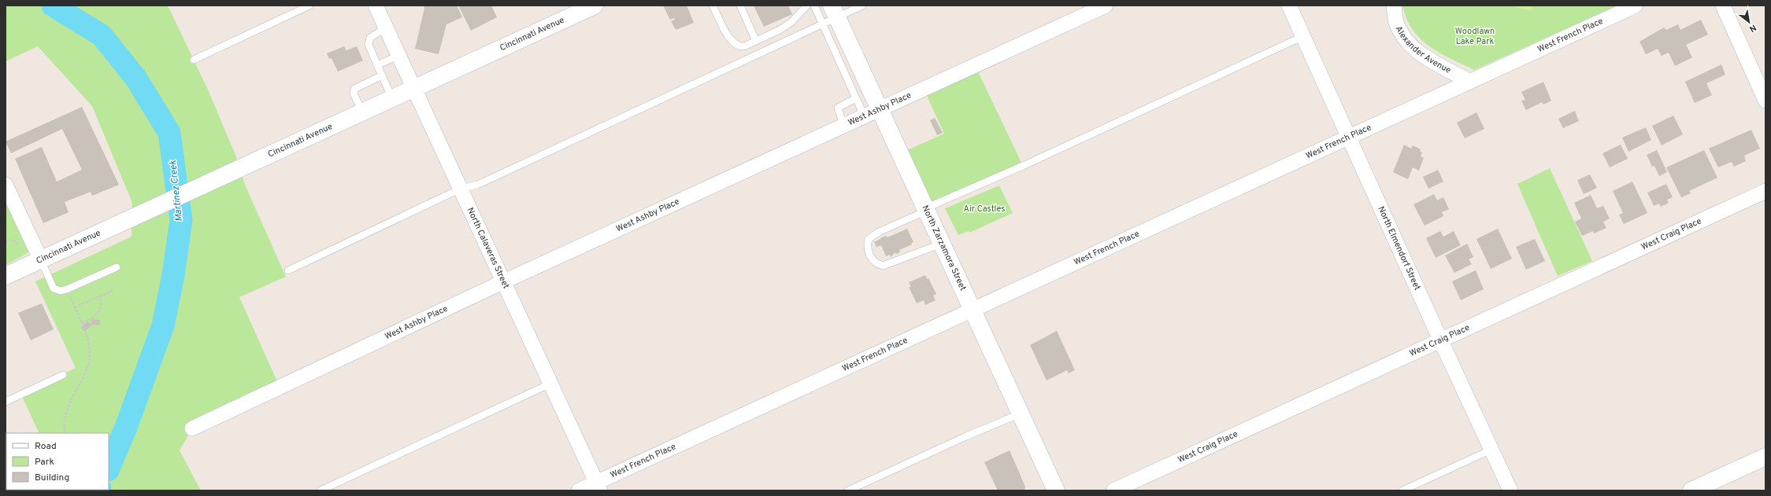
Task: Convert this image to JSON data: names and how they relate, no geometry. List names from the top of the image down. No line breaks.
{"streets":{"street":["Cincinnati Avenue","West French Place","Alexander Avenue","West Ashby Place","West Craig Place","North Calaveras Street","North Zarzamora Street","North Elmendorf Street"]},"crossings":[["Cincinnati Avenue","North Calaveras Street"],["West French Place","Alexander Avenue"],["West French Place","North Calaveras Street"],["West French Place","North Zarzamora Street"],["West French Place","North Elmendorf Street"],["West Ashby Place","North Calaveras Street"],["West Ashby Place","North Zarzamora Street"],["West Craig Place","North Elmendorf Street"]],"water":["Martinez Creek"],"parks":["Woodlawn Lake Park","Air Castles"],"legend":["Road","Park","Building"],"north":"bottom right"}
